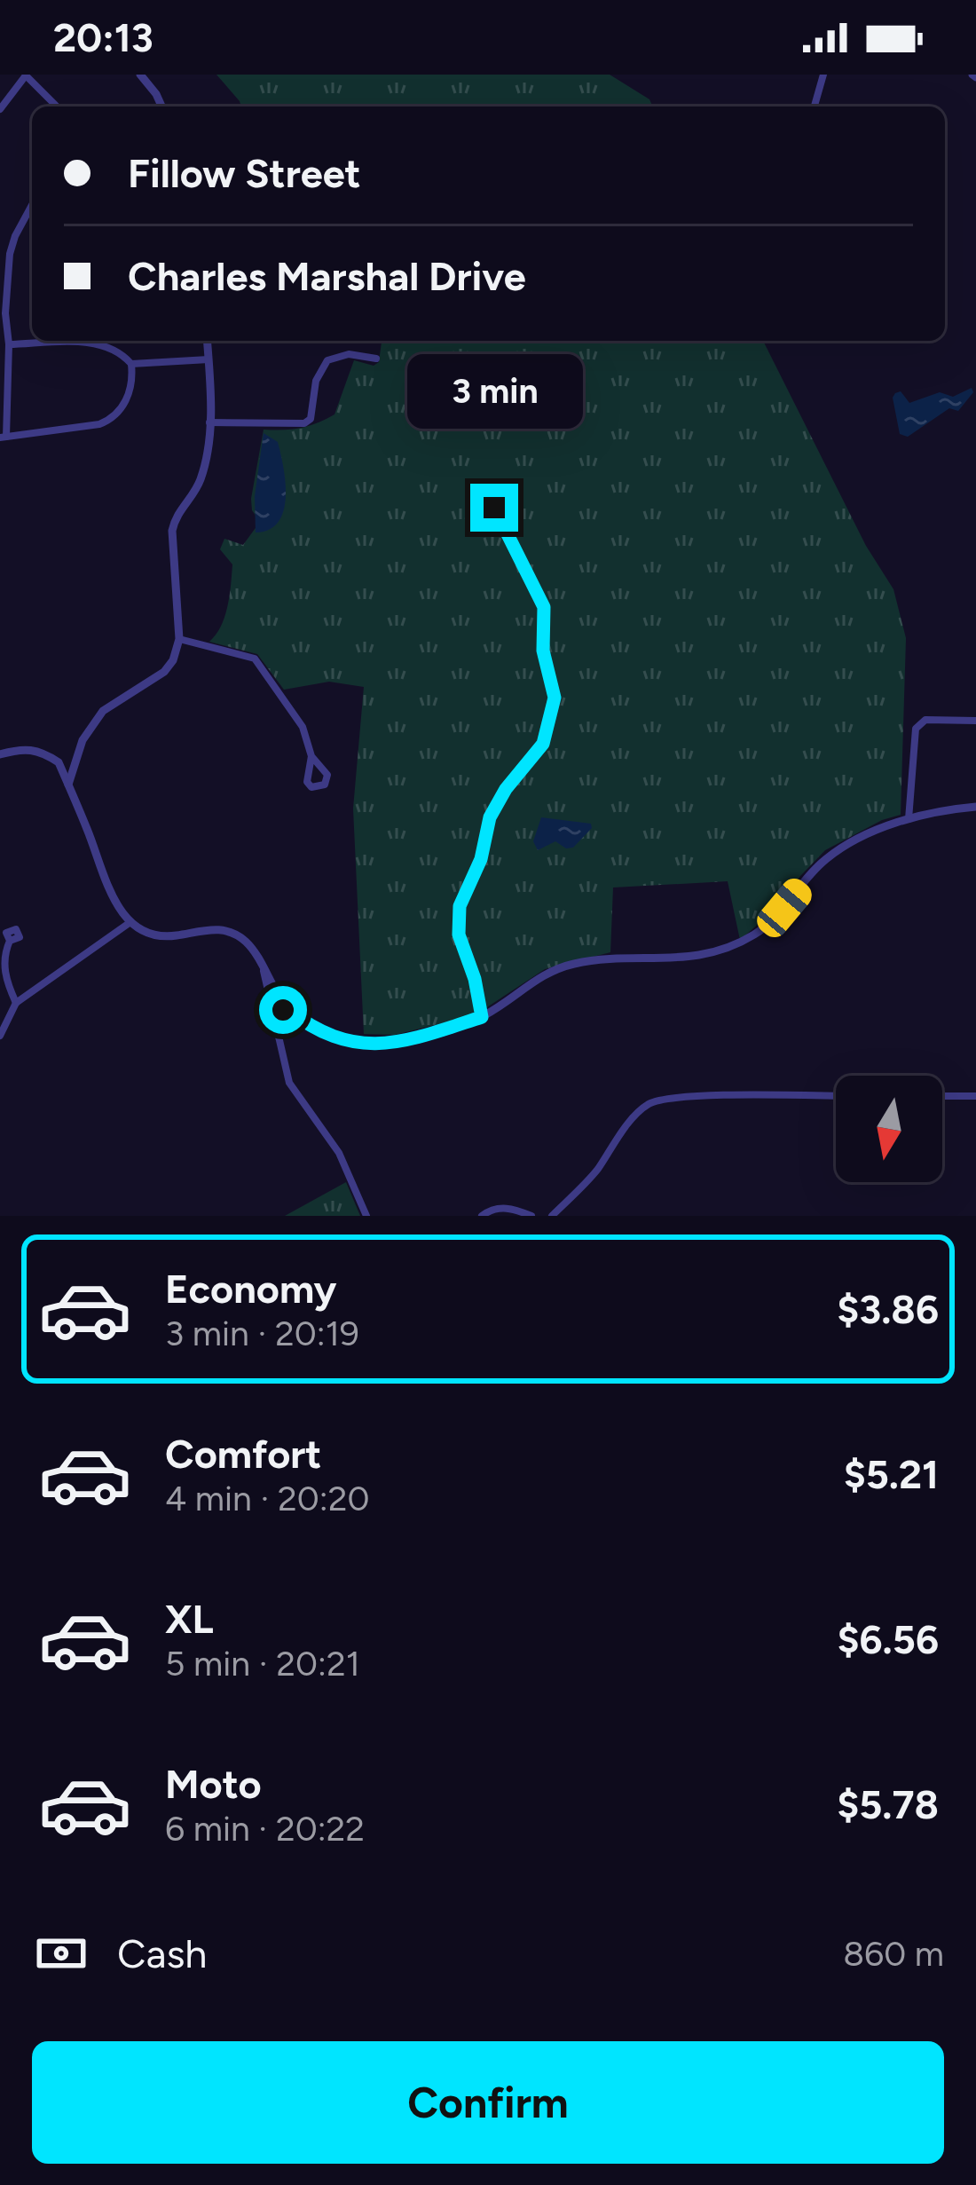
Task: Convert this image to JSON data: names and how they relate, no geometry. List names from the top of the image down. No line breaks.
{"north":"bottom","page":{"status":"20:13","banner":["Fillow Street","Charles Marshal Drive"],"bubble":"3 min","list":[{"name":"Economy","note":"3 min · 20:19","value":"$3.86"},{"name":"Comfort","note":"4 min · 20:20","value":"$5.21"},{"name":"XL","note":"5 min · 20:21","value":"$6.56"},{"name":"Moto","note":"6 min · 20:22","value":"$5.78"}],"pay":["Cash","860 m"],"buttons":"Confirm"}}
